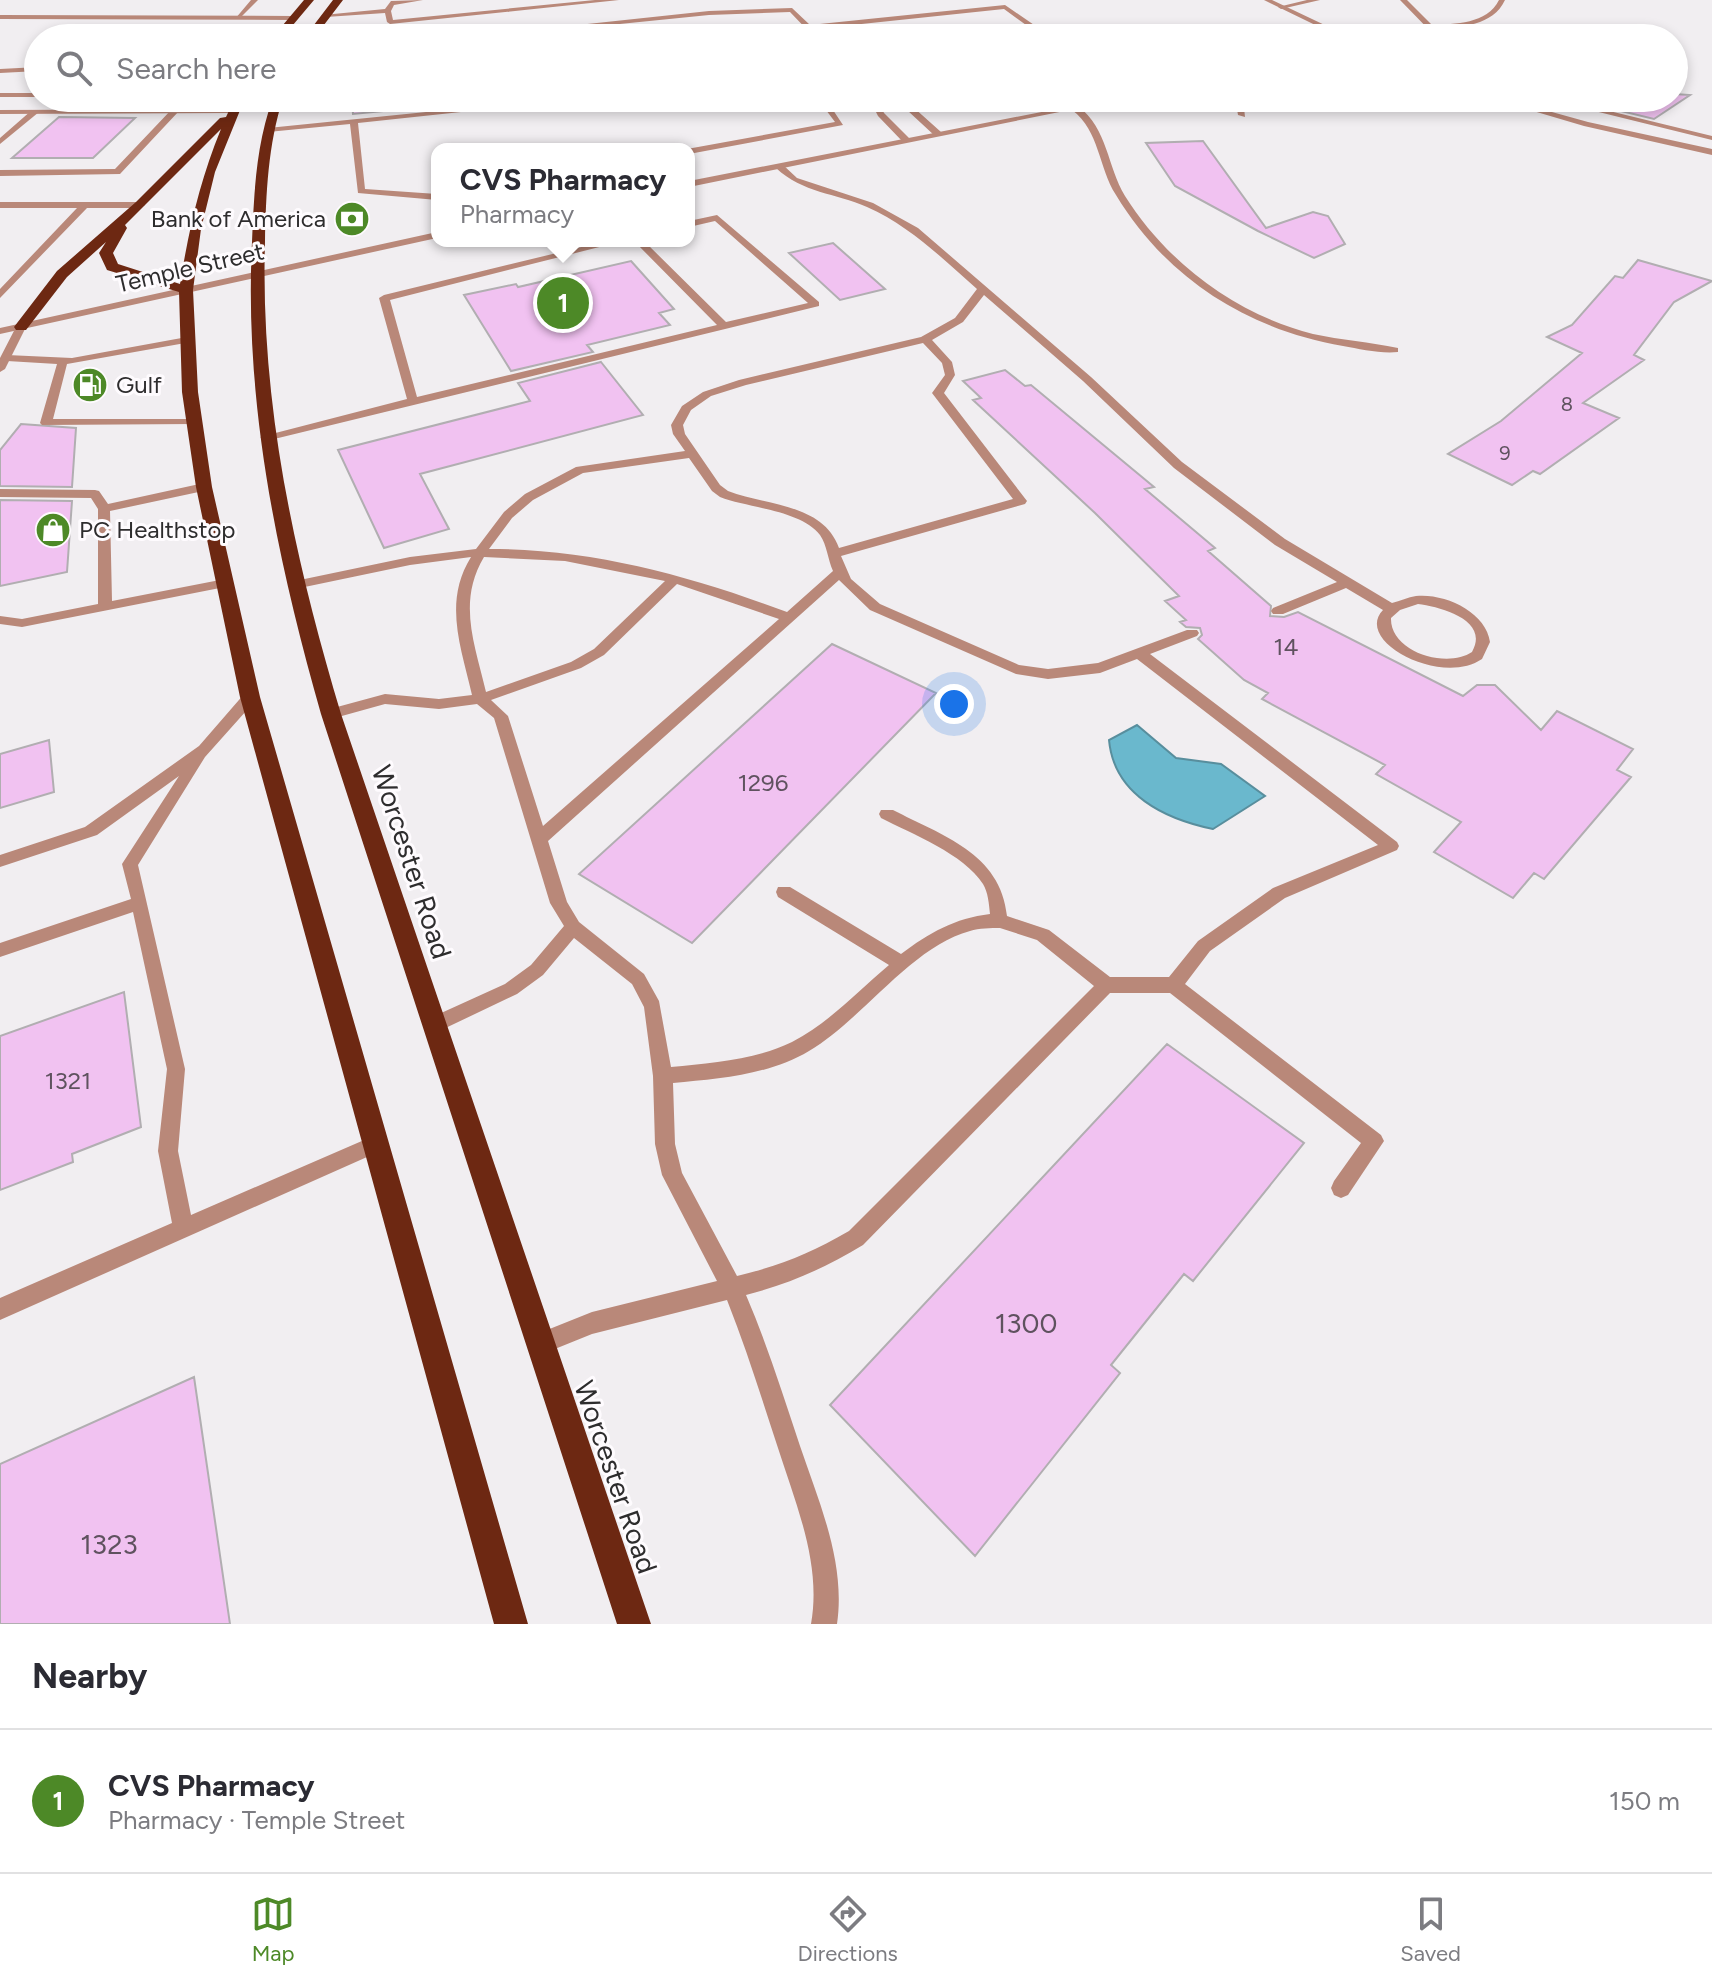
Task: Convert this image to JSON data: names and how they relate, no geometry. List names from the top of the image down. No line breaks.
{"streets":{"highway":["Worcester Road"],"street":["Temple Street"]},"crossings":[["Temple Street","Worcester Road"]],"places":{"bank":["Bank of America"],"fuel station":["Gulf"],"shop":["PC Healthstop"]},"house_numbers":["8","9","14","1296","1321","1300","1323"],"page":{"search":"Search here","popup":["CVS Pharmacy","Pharmacy"],"pins":"1","heading":"Nearby","list":[{"mark":"1","name":"CVS Pharmacy","note":"Pharmacy · Temple Street","value":"150 m"}],"nav":["Map","Directions","Saved"]}}
